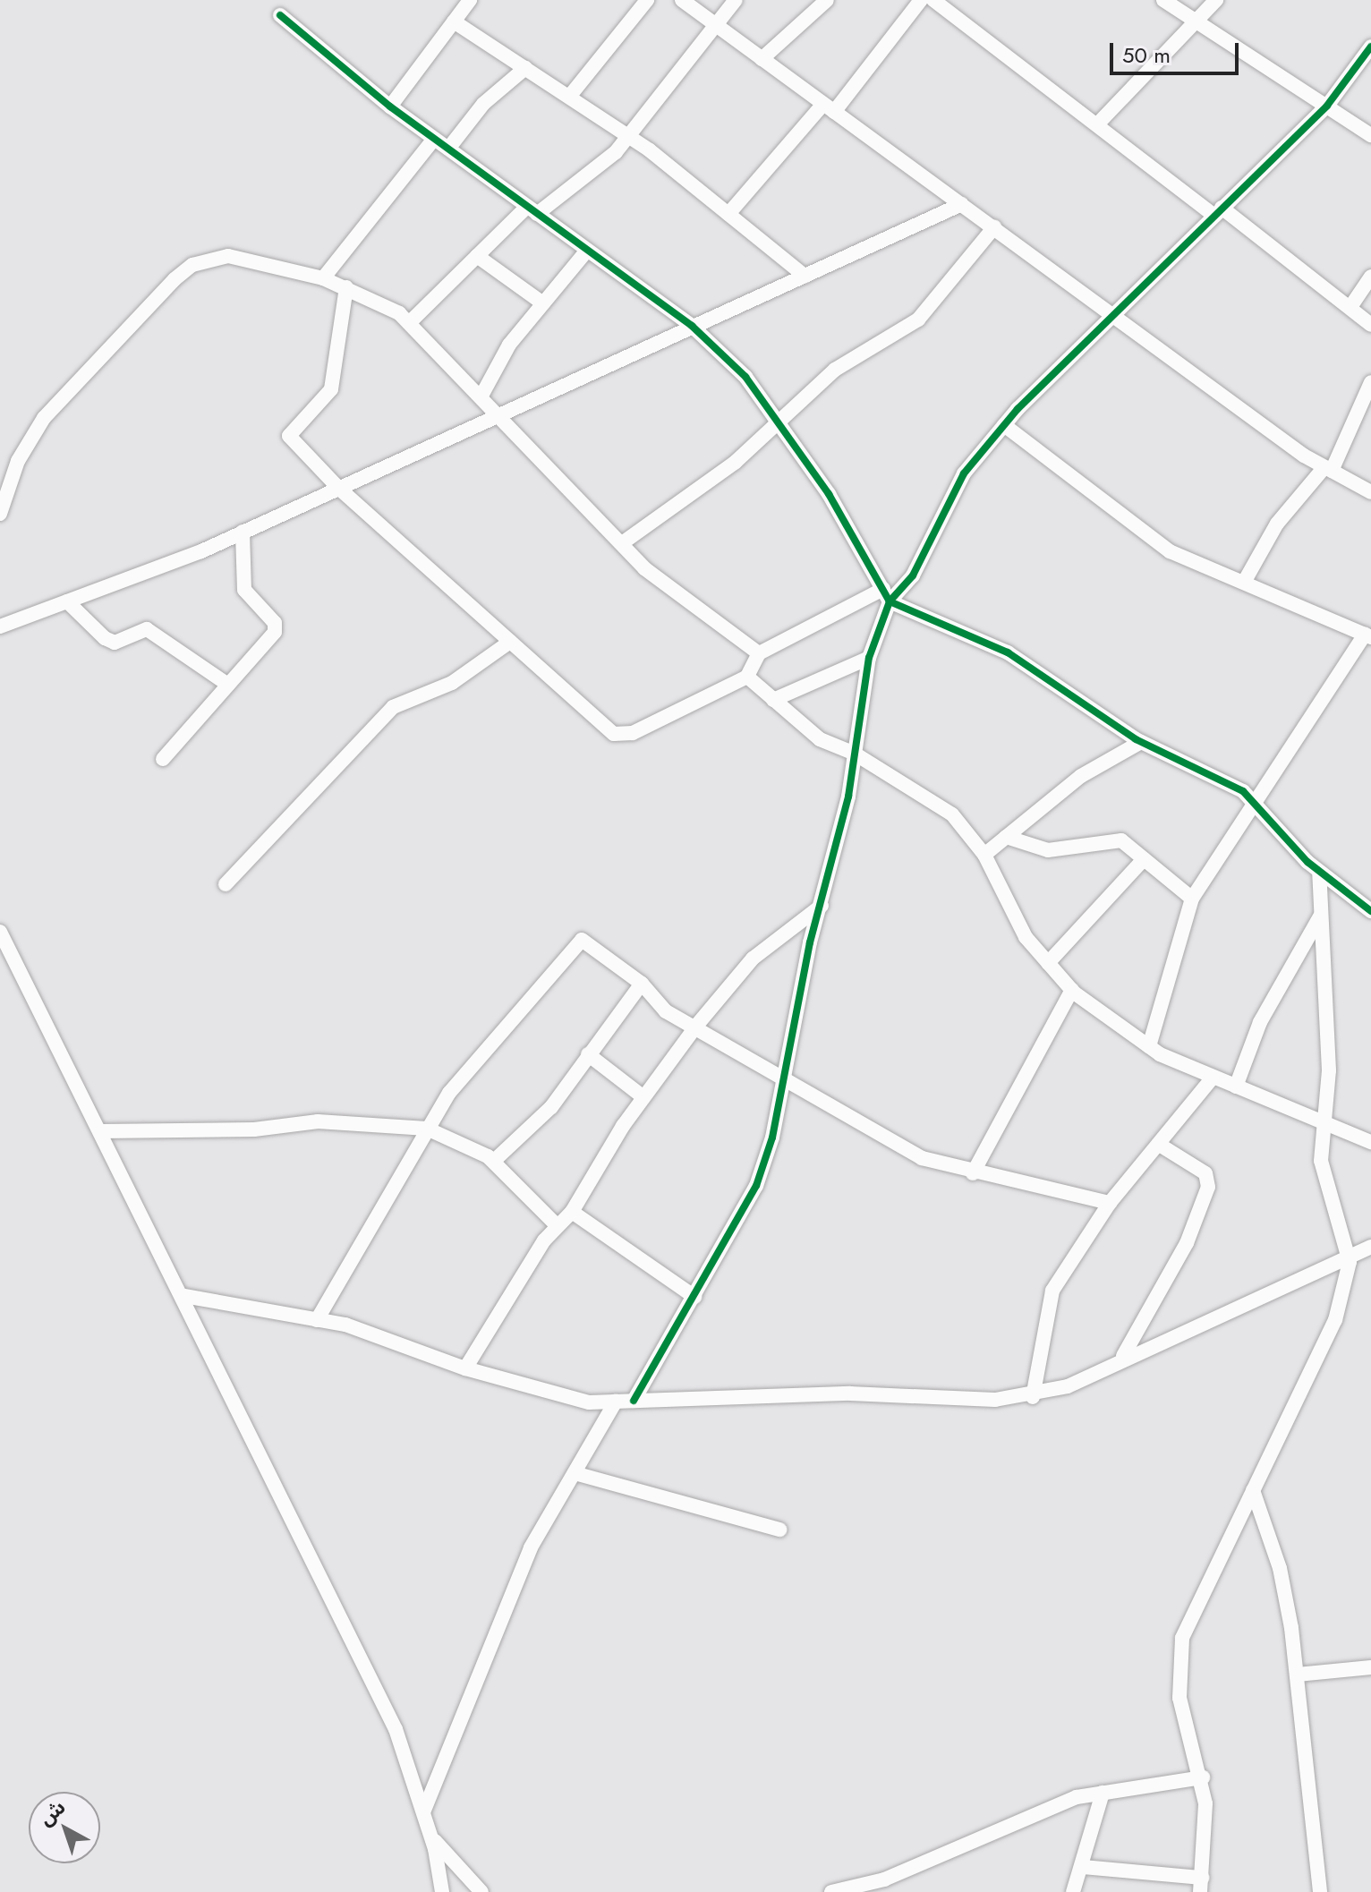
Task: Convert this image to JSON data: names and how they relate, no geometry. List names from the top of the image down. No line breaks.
{"scale_bar":"50 m","north":"top left"}
